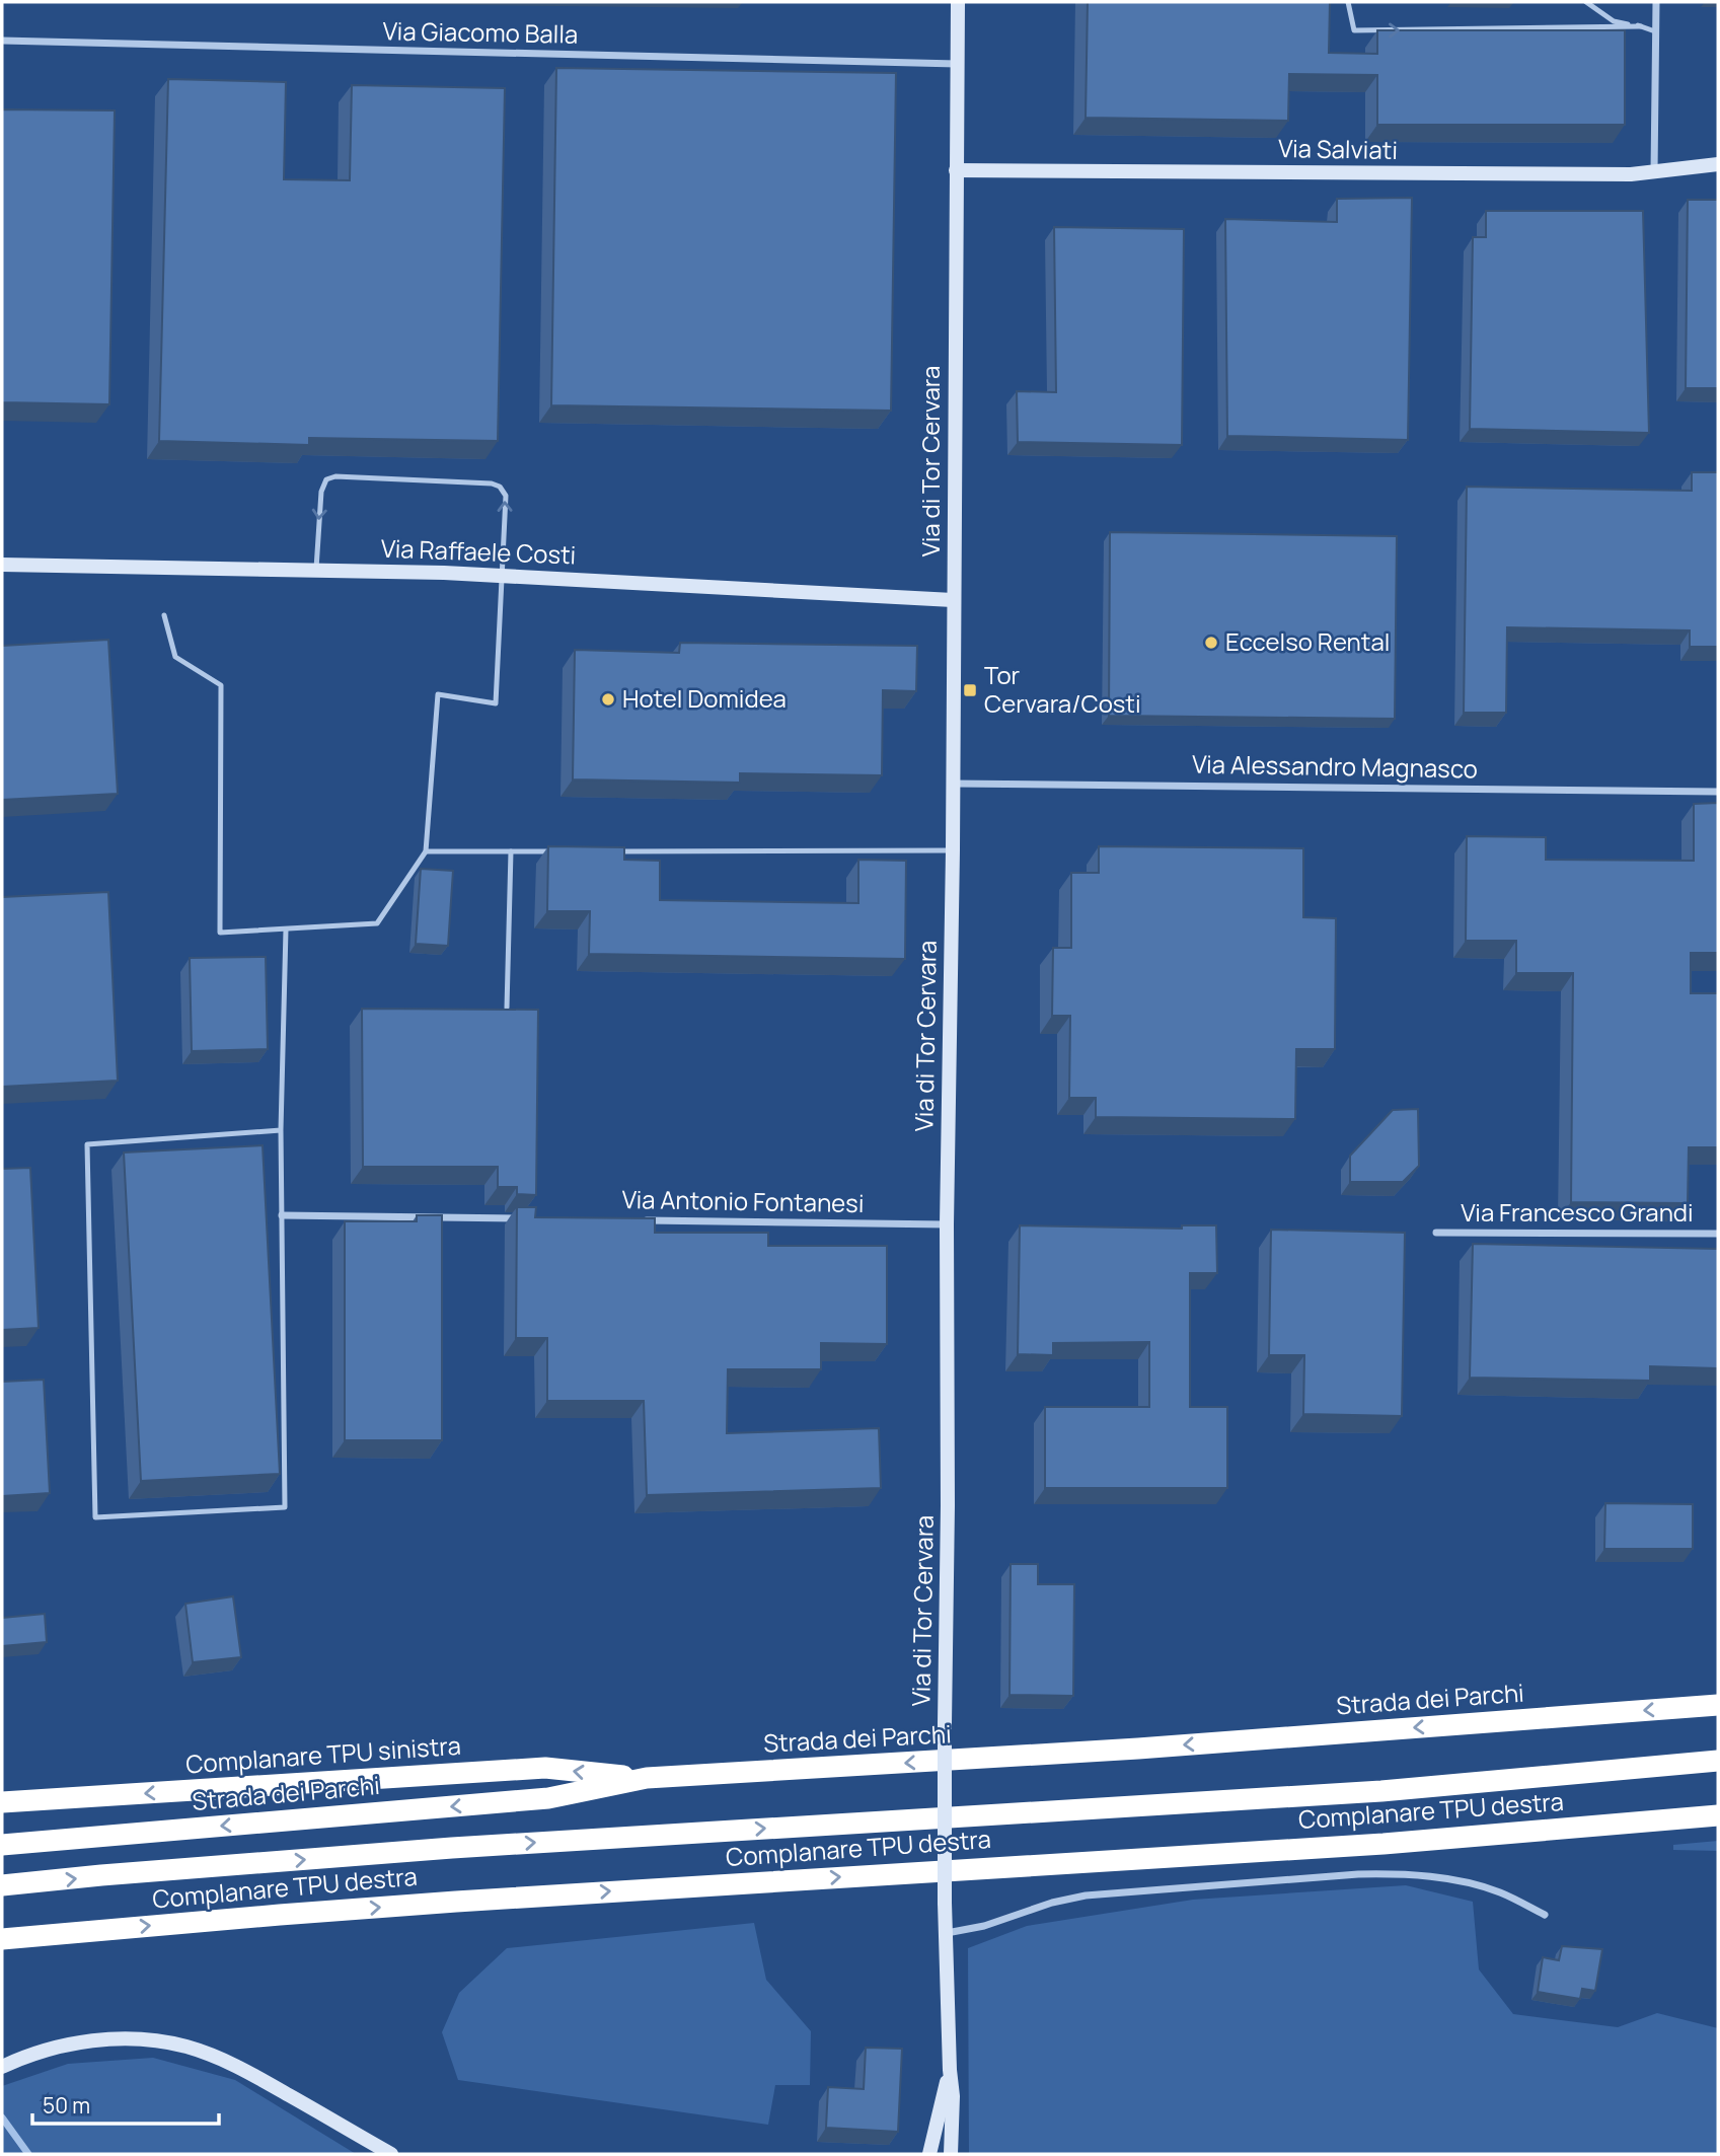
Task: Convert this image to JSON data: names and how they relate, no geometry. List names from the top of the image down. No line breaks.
{"streets":{"highway":["Strada dei Parchi","Complanare TPU sinistra","Complanare TPU destra"],"street":["Via Giacomo Balla","Via Salviati","Via di Tor Cervara","Via Raffaele Costi","Via Alessandro Magnasco","Via Antonio Fontanesi","Via Francesco Grandi"]},"crossings":[["Via Giacomo Balla","Via di Tor Cervara"],["Via Salviati","Via di Tor Cervara"],["Via di Tor Cervara","Via Raffaele Costi"],["Via di Tor Cervara","Via Alessandro Magnasco"],["Via di Tor Cervara","Via Antonio Fontanesi"],["Strada dei Parchi","Complanare TPU sinistra"]],"places":{"other":["Eccelso Rental","Hotel Domidea"],"transit":["Tor Cervara/Costi"]},"scale_bar":"50 m"}
